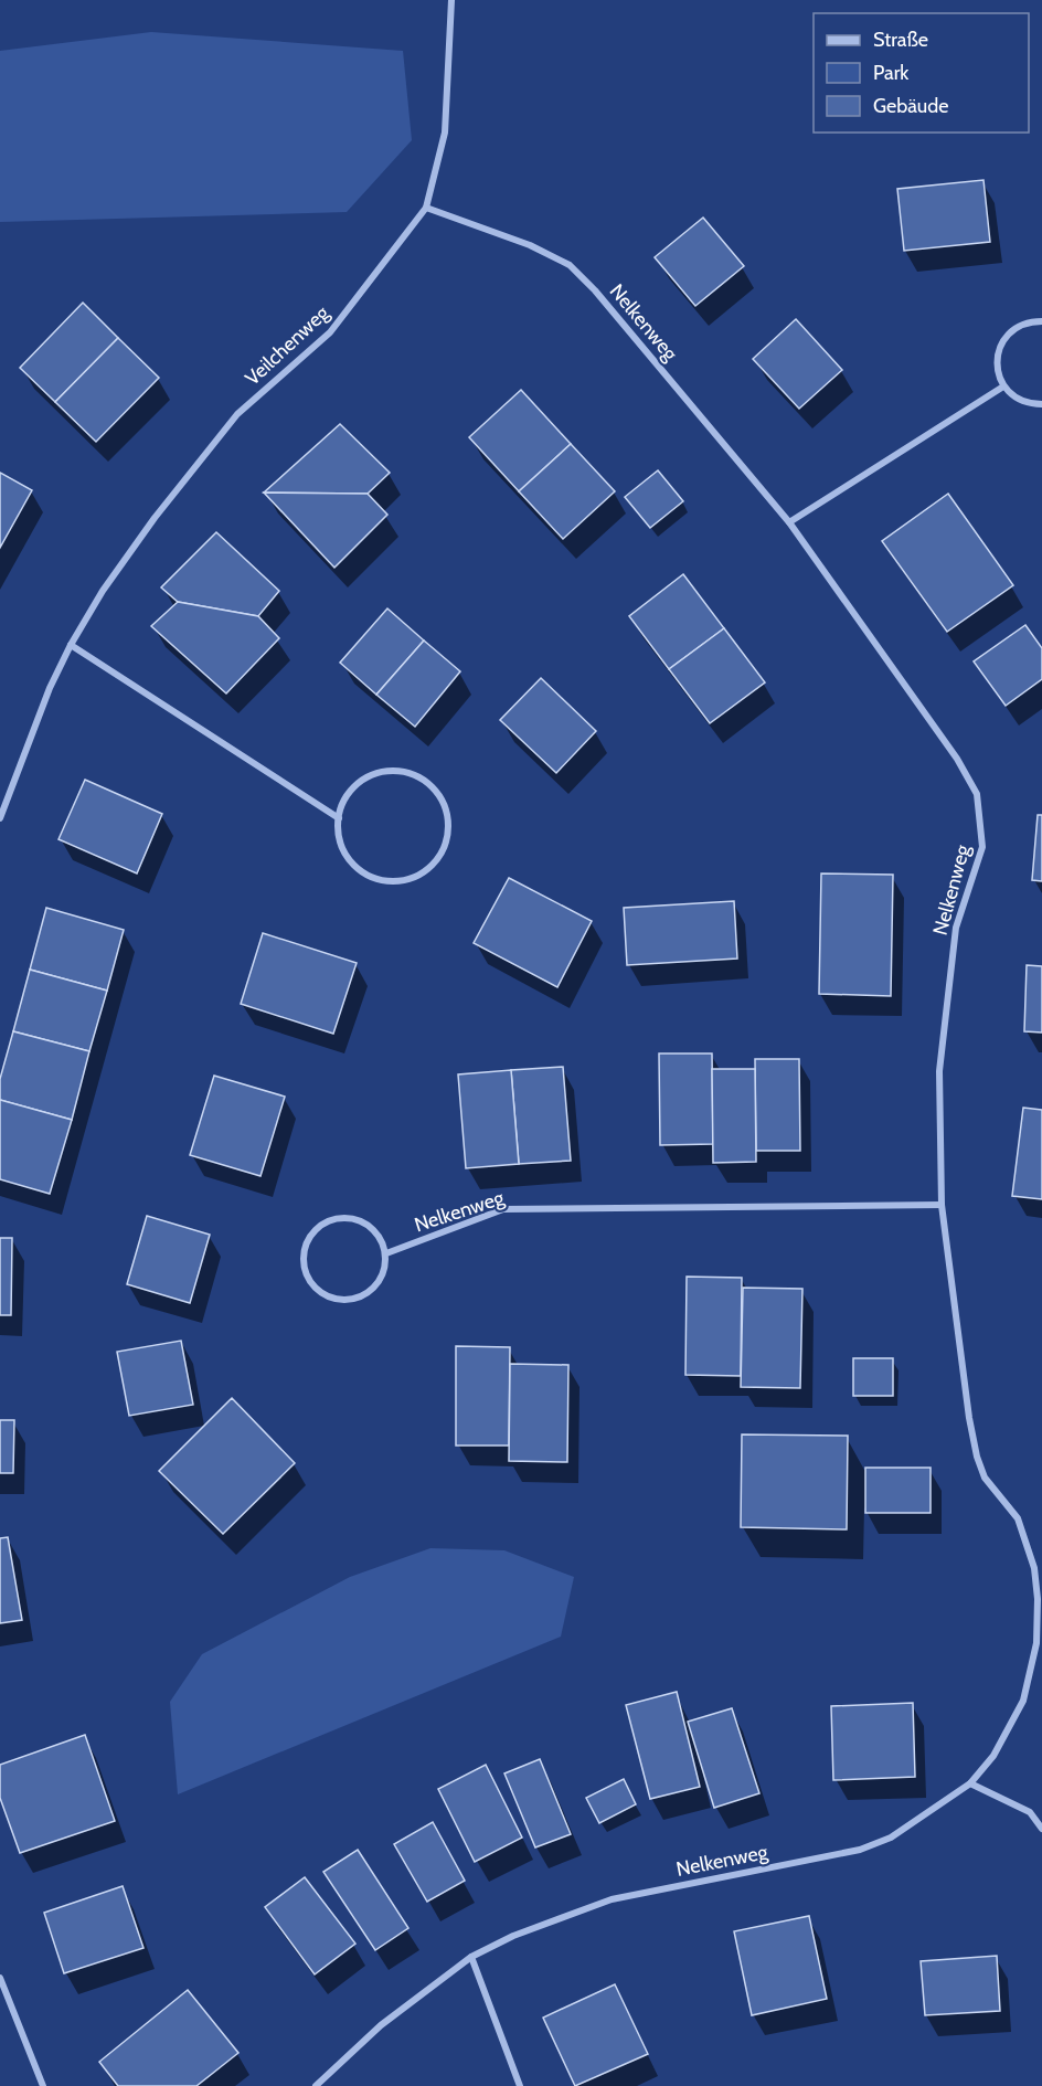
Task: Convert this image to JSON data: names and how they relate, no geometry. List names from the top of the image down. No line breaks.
{"streets":{"street":["Nelkenweg","Veilchenweg"]},"crossings":[["Nelkenweg","Veilchenweg"]],"legend":["Straße","Park","Gebäude"]}
